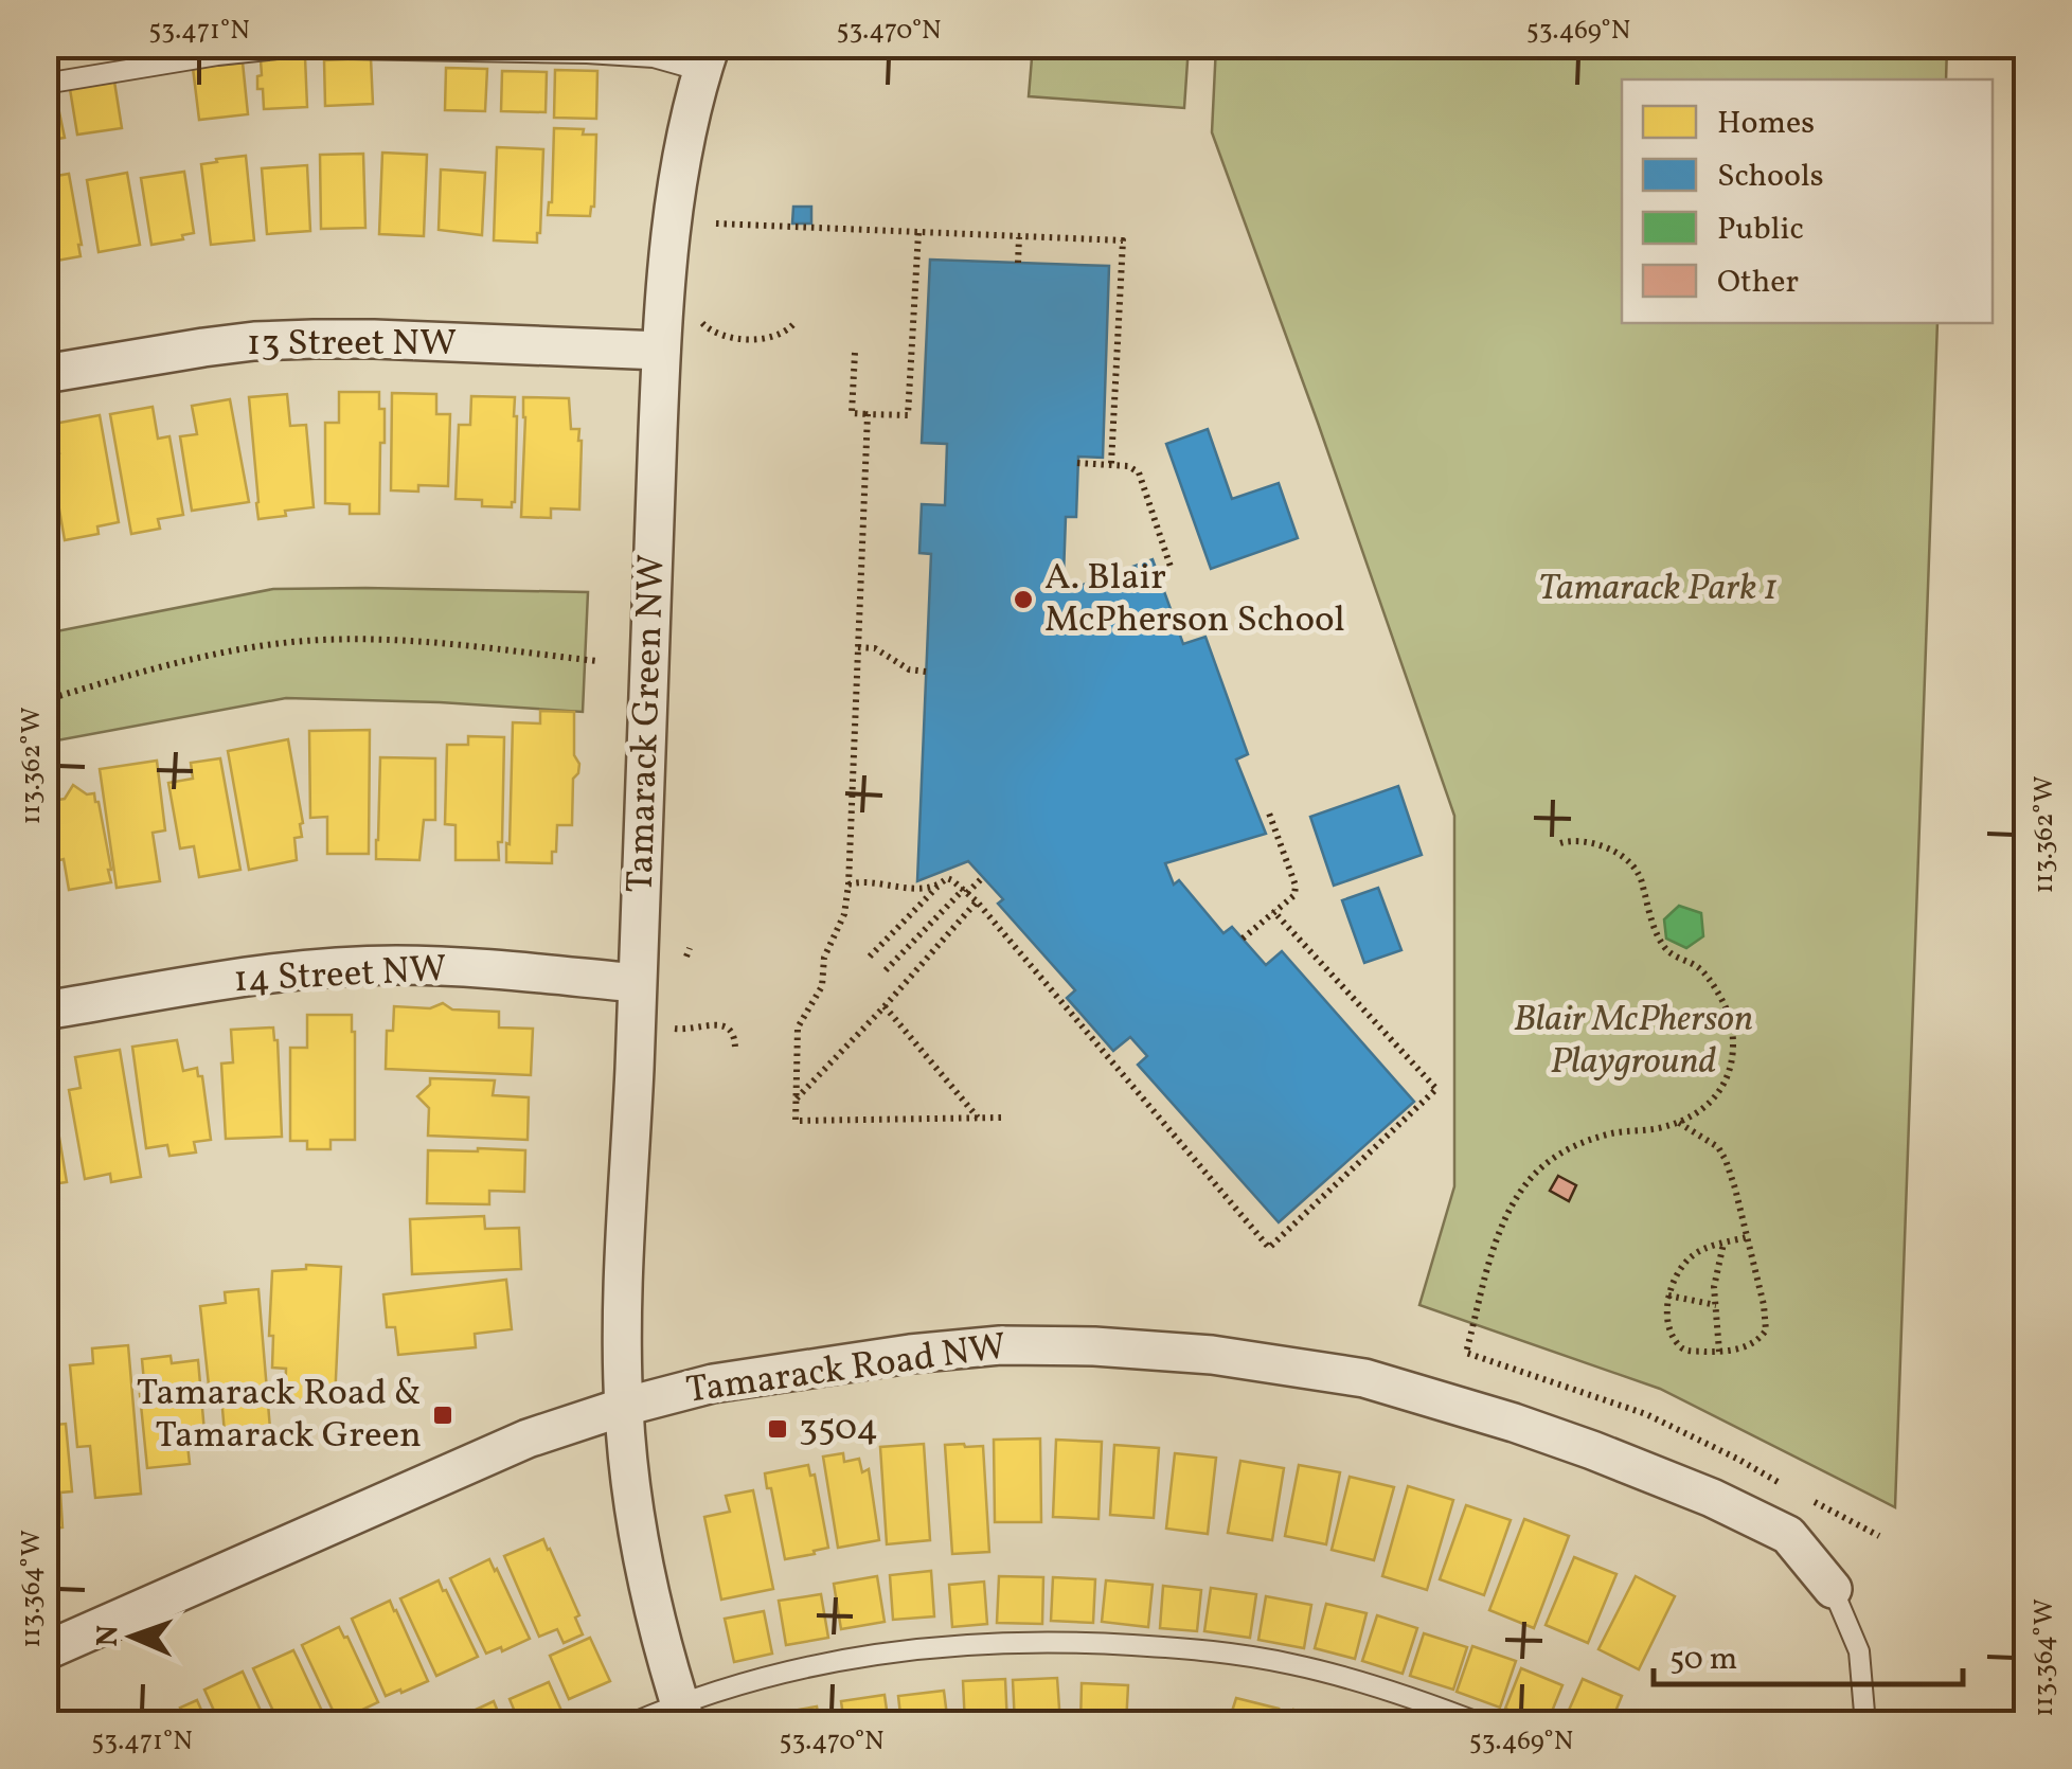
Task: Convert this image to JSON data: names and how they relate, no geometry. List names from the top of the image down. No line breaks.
{"streets":{"street":["13 Street NW","Tamarack Green NW","14 Street NW","Tamarack Road NW"]},"crossings":[["13 Street NW","Tamarack Green NW"],["Tamarack Green NW","14 Street NW"],["Tamarack Green NW","Tamarack Road NW"]],"parks":["Tamarack Park 1","Blair McPherson Playground"],"places":{"other":["A. Blair McPherson School"],"transit":["Tamarack Road & Tamarack Green","3504"]},"legend":["Homes","Schools","Public","Other"],"scale_bar":"50 m","north":"left","coordinates":["53.471°N","53.470°N","53.469°N","113.362°W","113.364°W"]}
